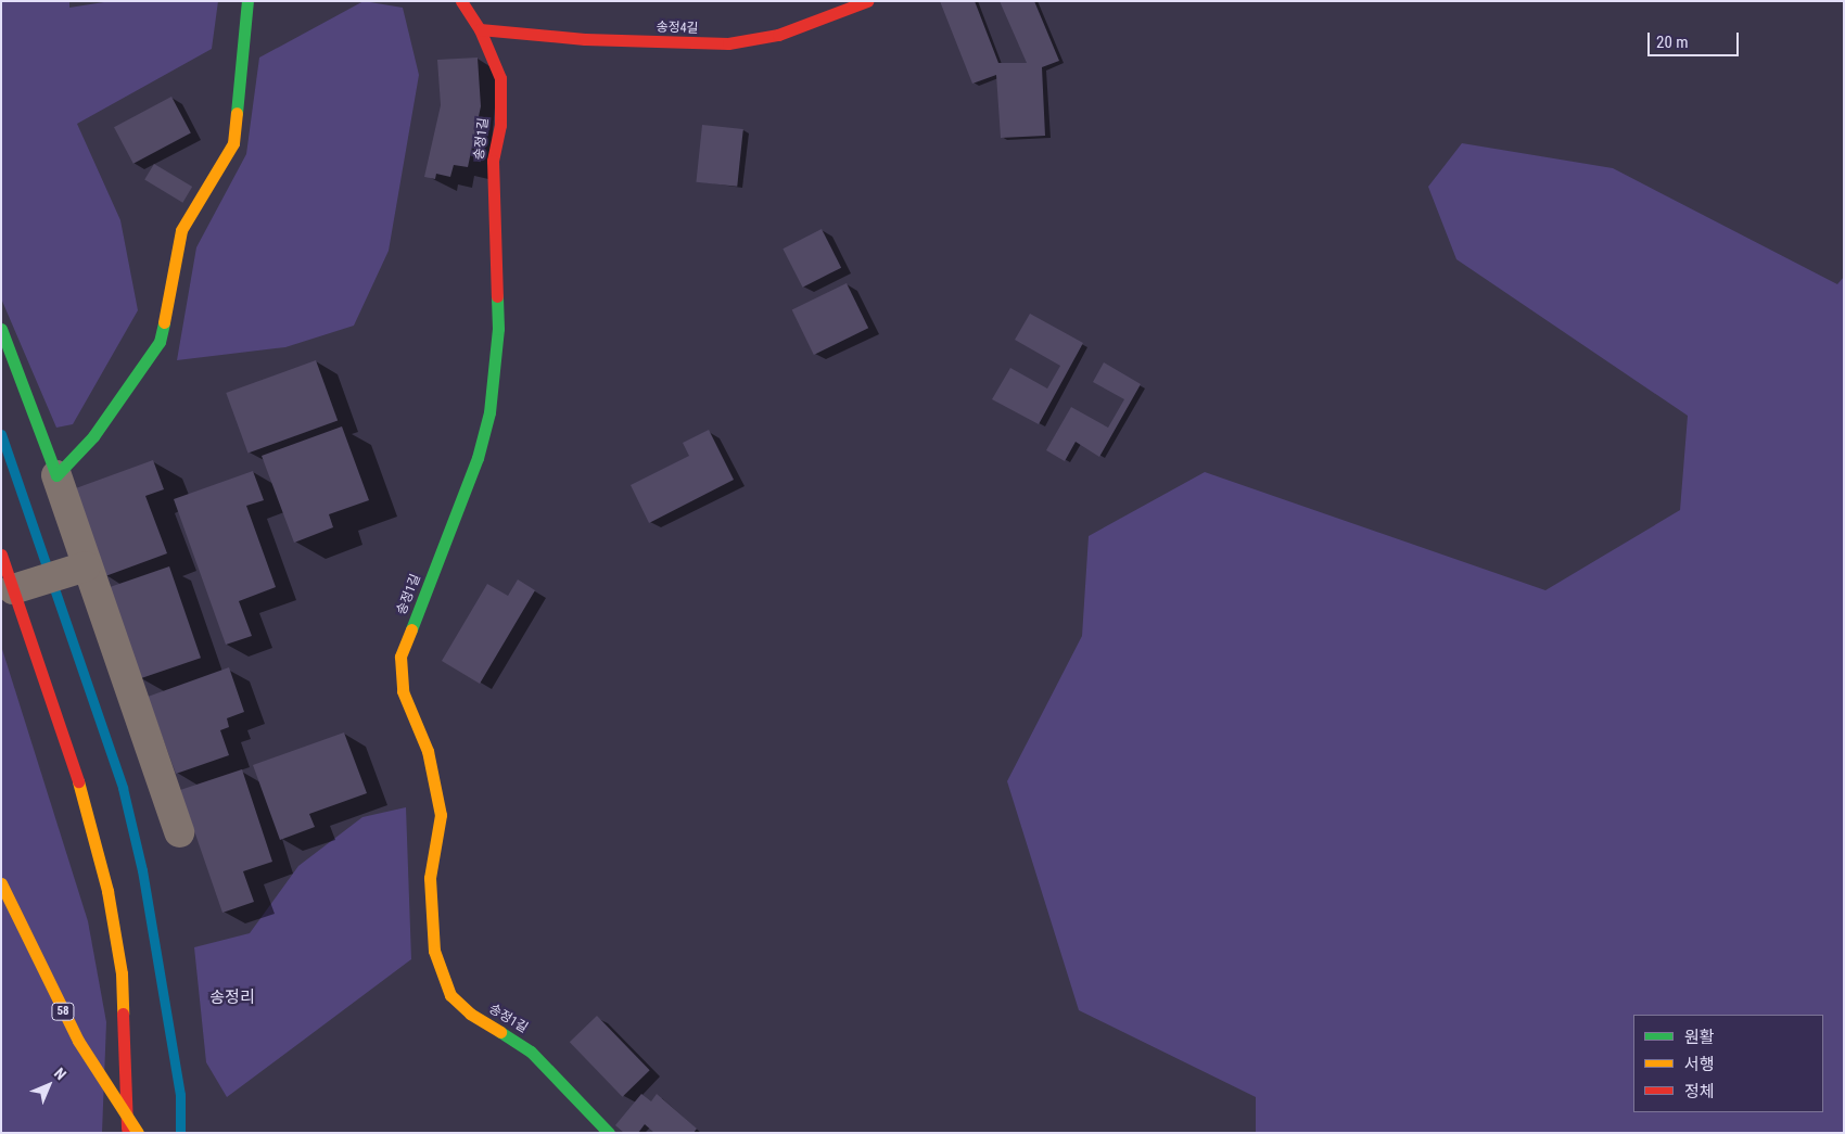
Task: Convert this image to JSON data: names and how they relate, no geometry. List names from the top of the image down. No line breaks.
{"streets":{"main road":["송정4길","송정1길","58"]},"crossings":[["송정4길","송정1길"]],"districts":["송정리"],"legend":["원활","서행","정체"],"scale_bar":"20 m","north":"top right"}
